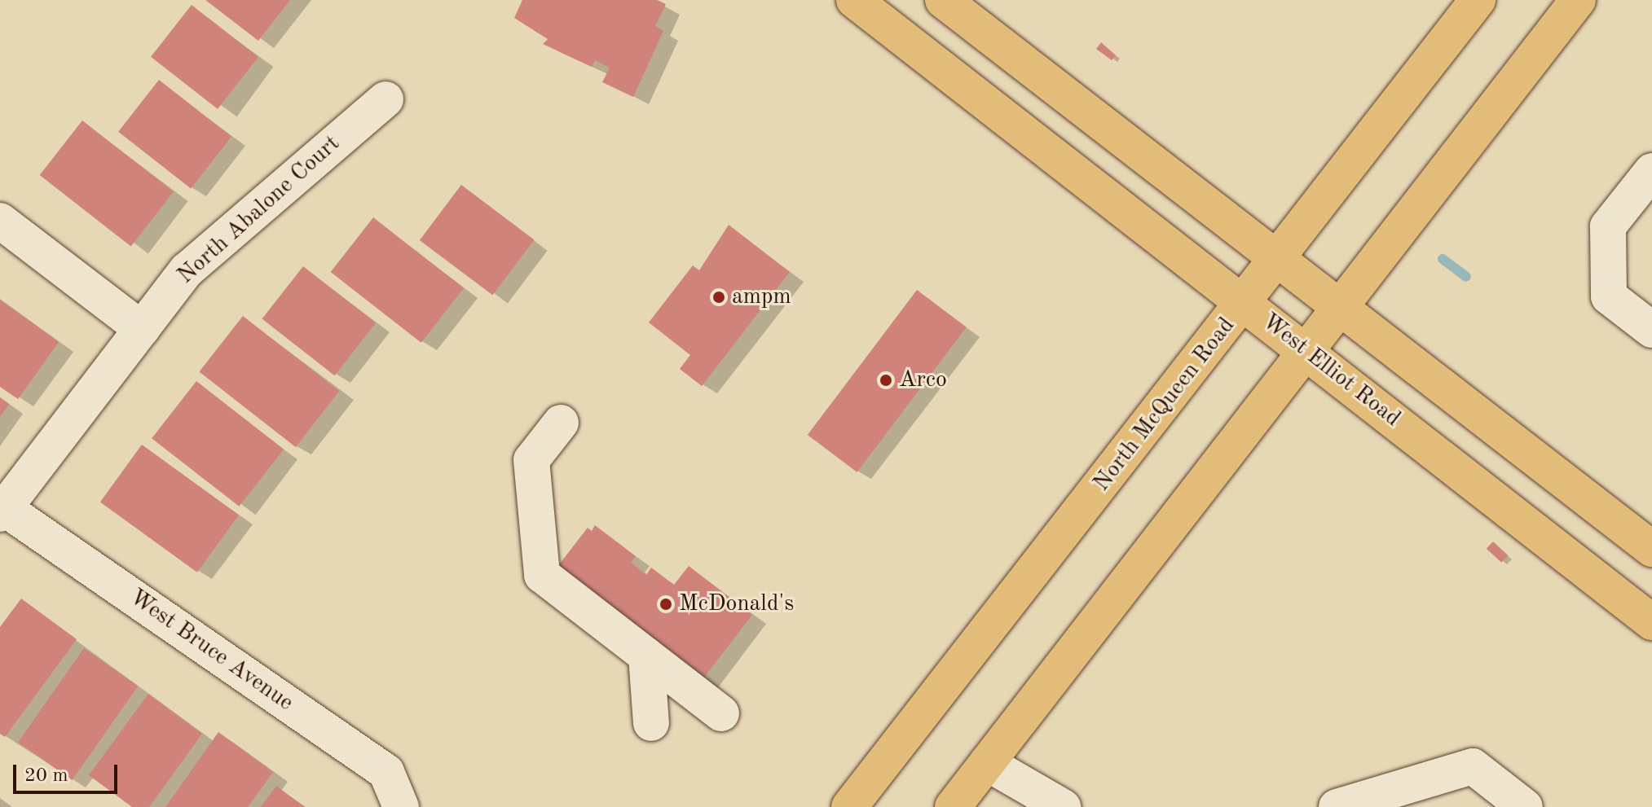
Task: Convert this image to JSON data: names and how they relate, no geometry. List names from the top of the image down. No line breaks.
{"streets":{"main road":["West Elliot Road","North McQueen Road"],"street":["North Abalone Court","West Bruce Avenue"]},"crossings":[["North Abalone Court","West Bruce Avenue"],["West Elliot Road","North McQueen Road"]],"places":["ampm","Arco","McDonald's"],"scale_bar":"20 m"}
